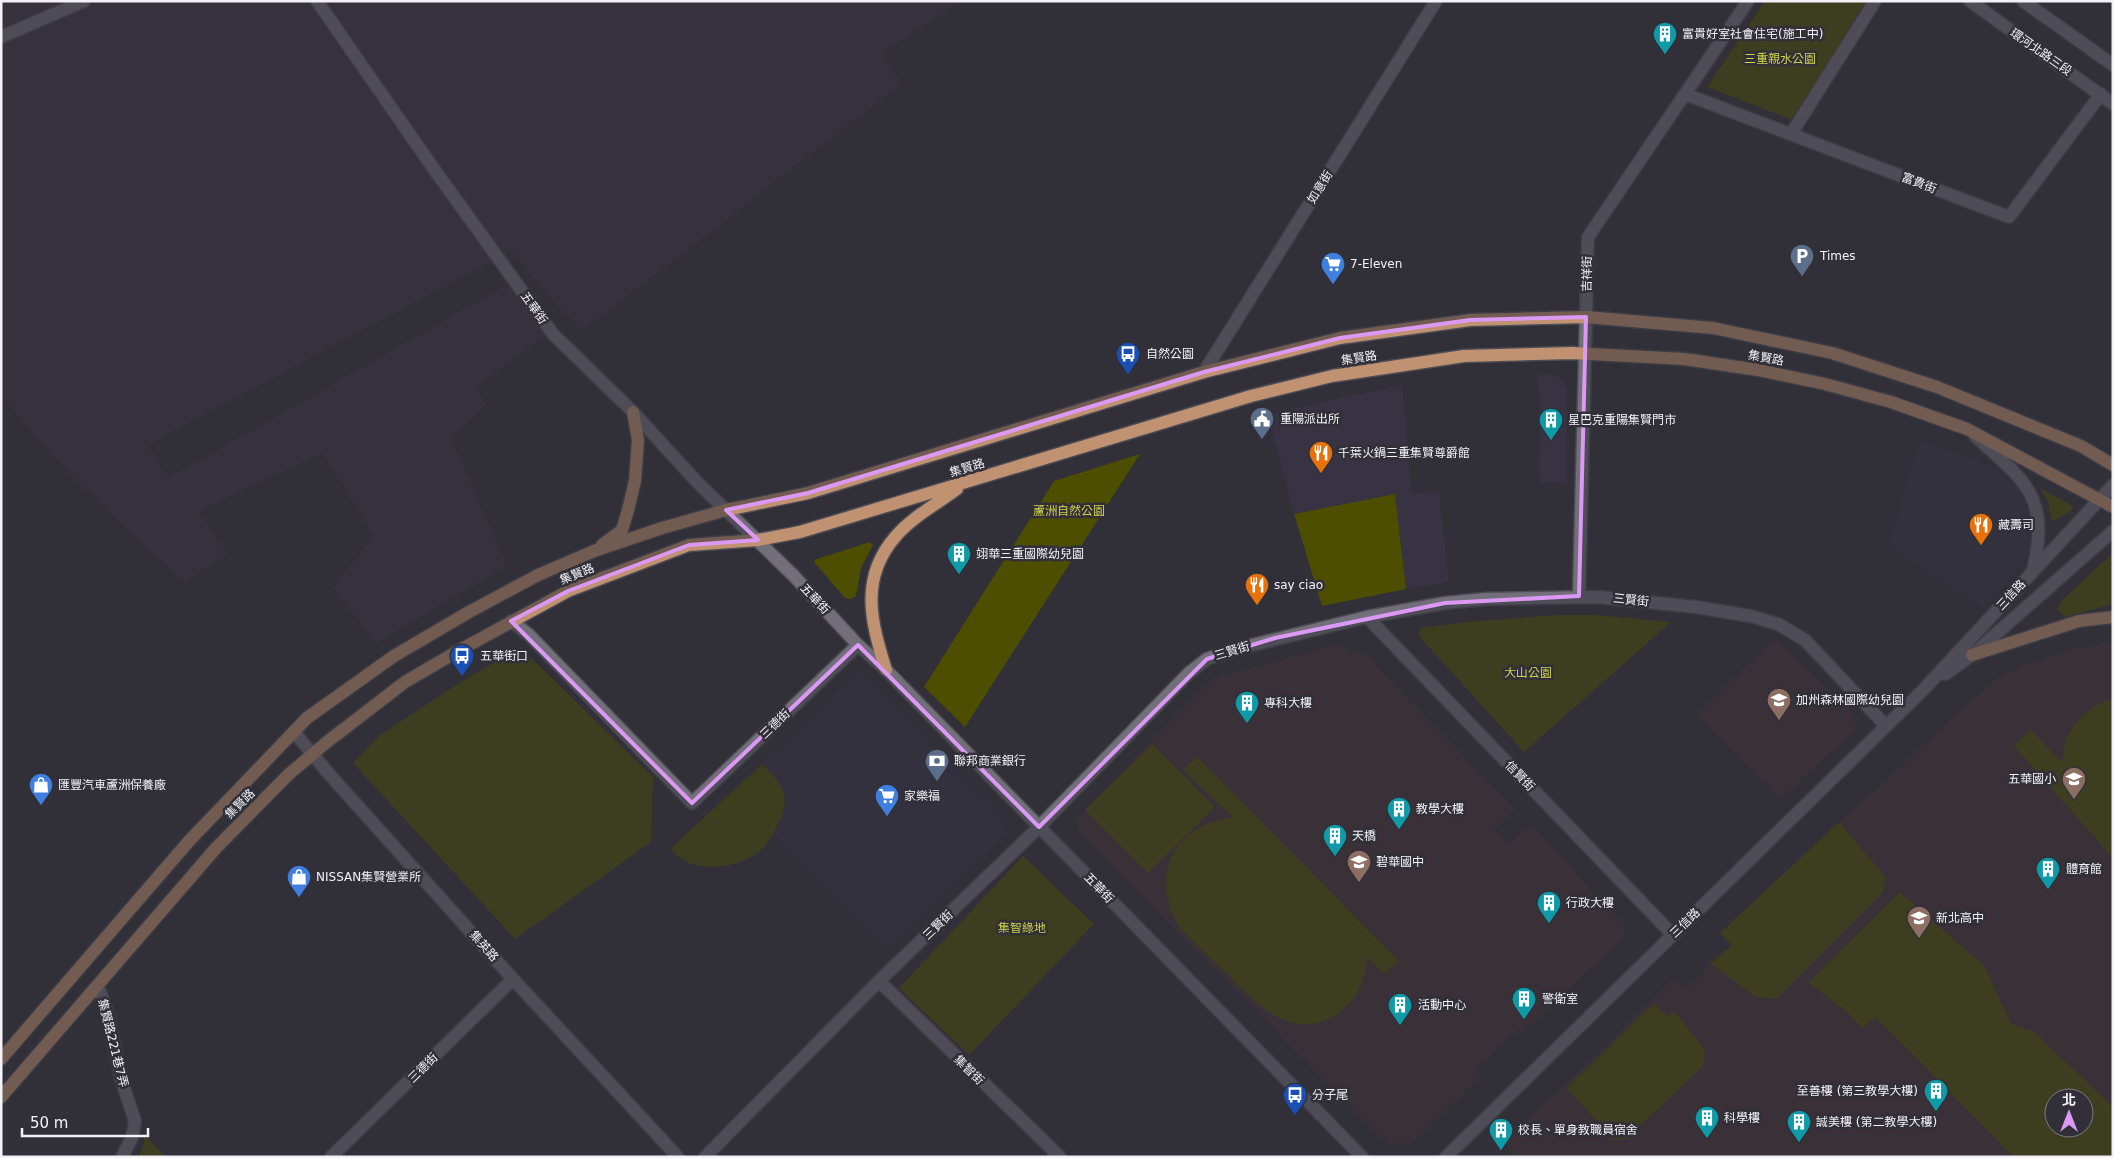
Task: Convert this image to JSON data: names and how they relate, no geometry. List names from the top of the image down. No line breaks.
{"streets":{"main road":["集賢路"],"street":["環河北路三段","富貴街","如意街","吉祥街","五華街","三信路","三賢街","三德街","信賢街","集英路","集賢路221巷7弄","集智街"]},"crossings":[["環河北路三段","富貴街"],["富貴街","吉祥街"],["如意街","集賢路"],["吉祥街","集賢路"],["吉祥街","三賢街"],["五華街","集賢路"],["五華街","三賢街"],["五華街","三德街"],["集賢路","三信路"],["集賢路","三德街"],["集賢路","集英路"],["集賢路","集賢路221巷7弄"],["三信路","三賢街"],["三信路","信賢街"],["三賢街","信賢街"],["三賢街","集智街"],["三德街","集英路"]],"parks":["三重親水公園","蘆洲自然公園","大山公園","集智綠地"],"places":{"building":["富貴好室社會住宅(施工中)","星巴克重陽集賢門市","翊華三重國際幼兒園","專科大樓","教學大樓","天橋","體育館","行政大樓","警衛室","活動中心","至善樓 (第三教學大樓)","科學樓","誠美樓 (第二教學大樓)","校長、單身教職員宿舍"],"parking":["Times"],"supermarket":["7-Eleven","家樂福"],"bus stop":["自然公園","五華街口","分子尾"],"public building":["重陽派出所"],"restaurant":["千葉火鍋三重集賢尊爵館","藏壽司","say ciao"],"school or university":["加州森林國際幼兒園","五華國小","碧華國中","新北高中"],"bank":["聯邦商業銀行"],"shop":["匯豐汽車蘆洲保養廠","NISSAN集賢營業所"]},"scale_bar":"50 m","north":"top"}
